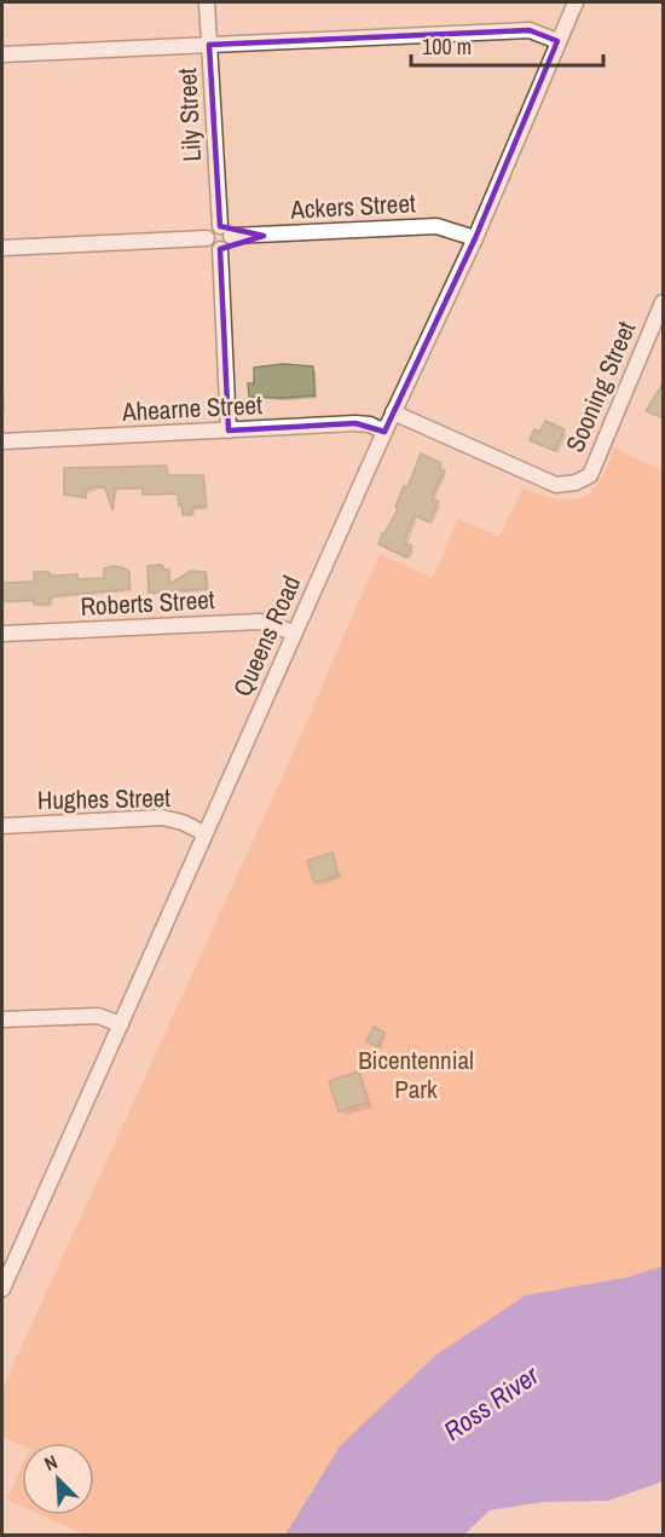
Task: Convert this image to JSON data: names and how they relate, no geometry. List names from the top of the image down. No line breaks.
{"streets":{"street":["Lily Street","Ackers Street","Sooning Street","Ahearne Street","Roberts Street","Queens Road","Hughes Street"]},"crossings":[["Lily Street","Ackers Street"],["Ackers Street","Queens Road"],["Sooning Street","Queens Road"],["Ahearne Street","Queens Road"],["Roberts Street","Queens Road"],["Queens Road","Hughes Street"]],"water":["Ross River"],"parks":["Bicentennial Park"],"scale_bar":"100 m","north":"top left"}
